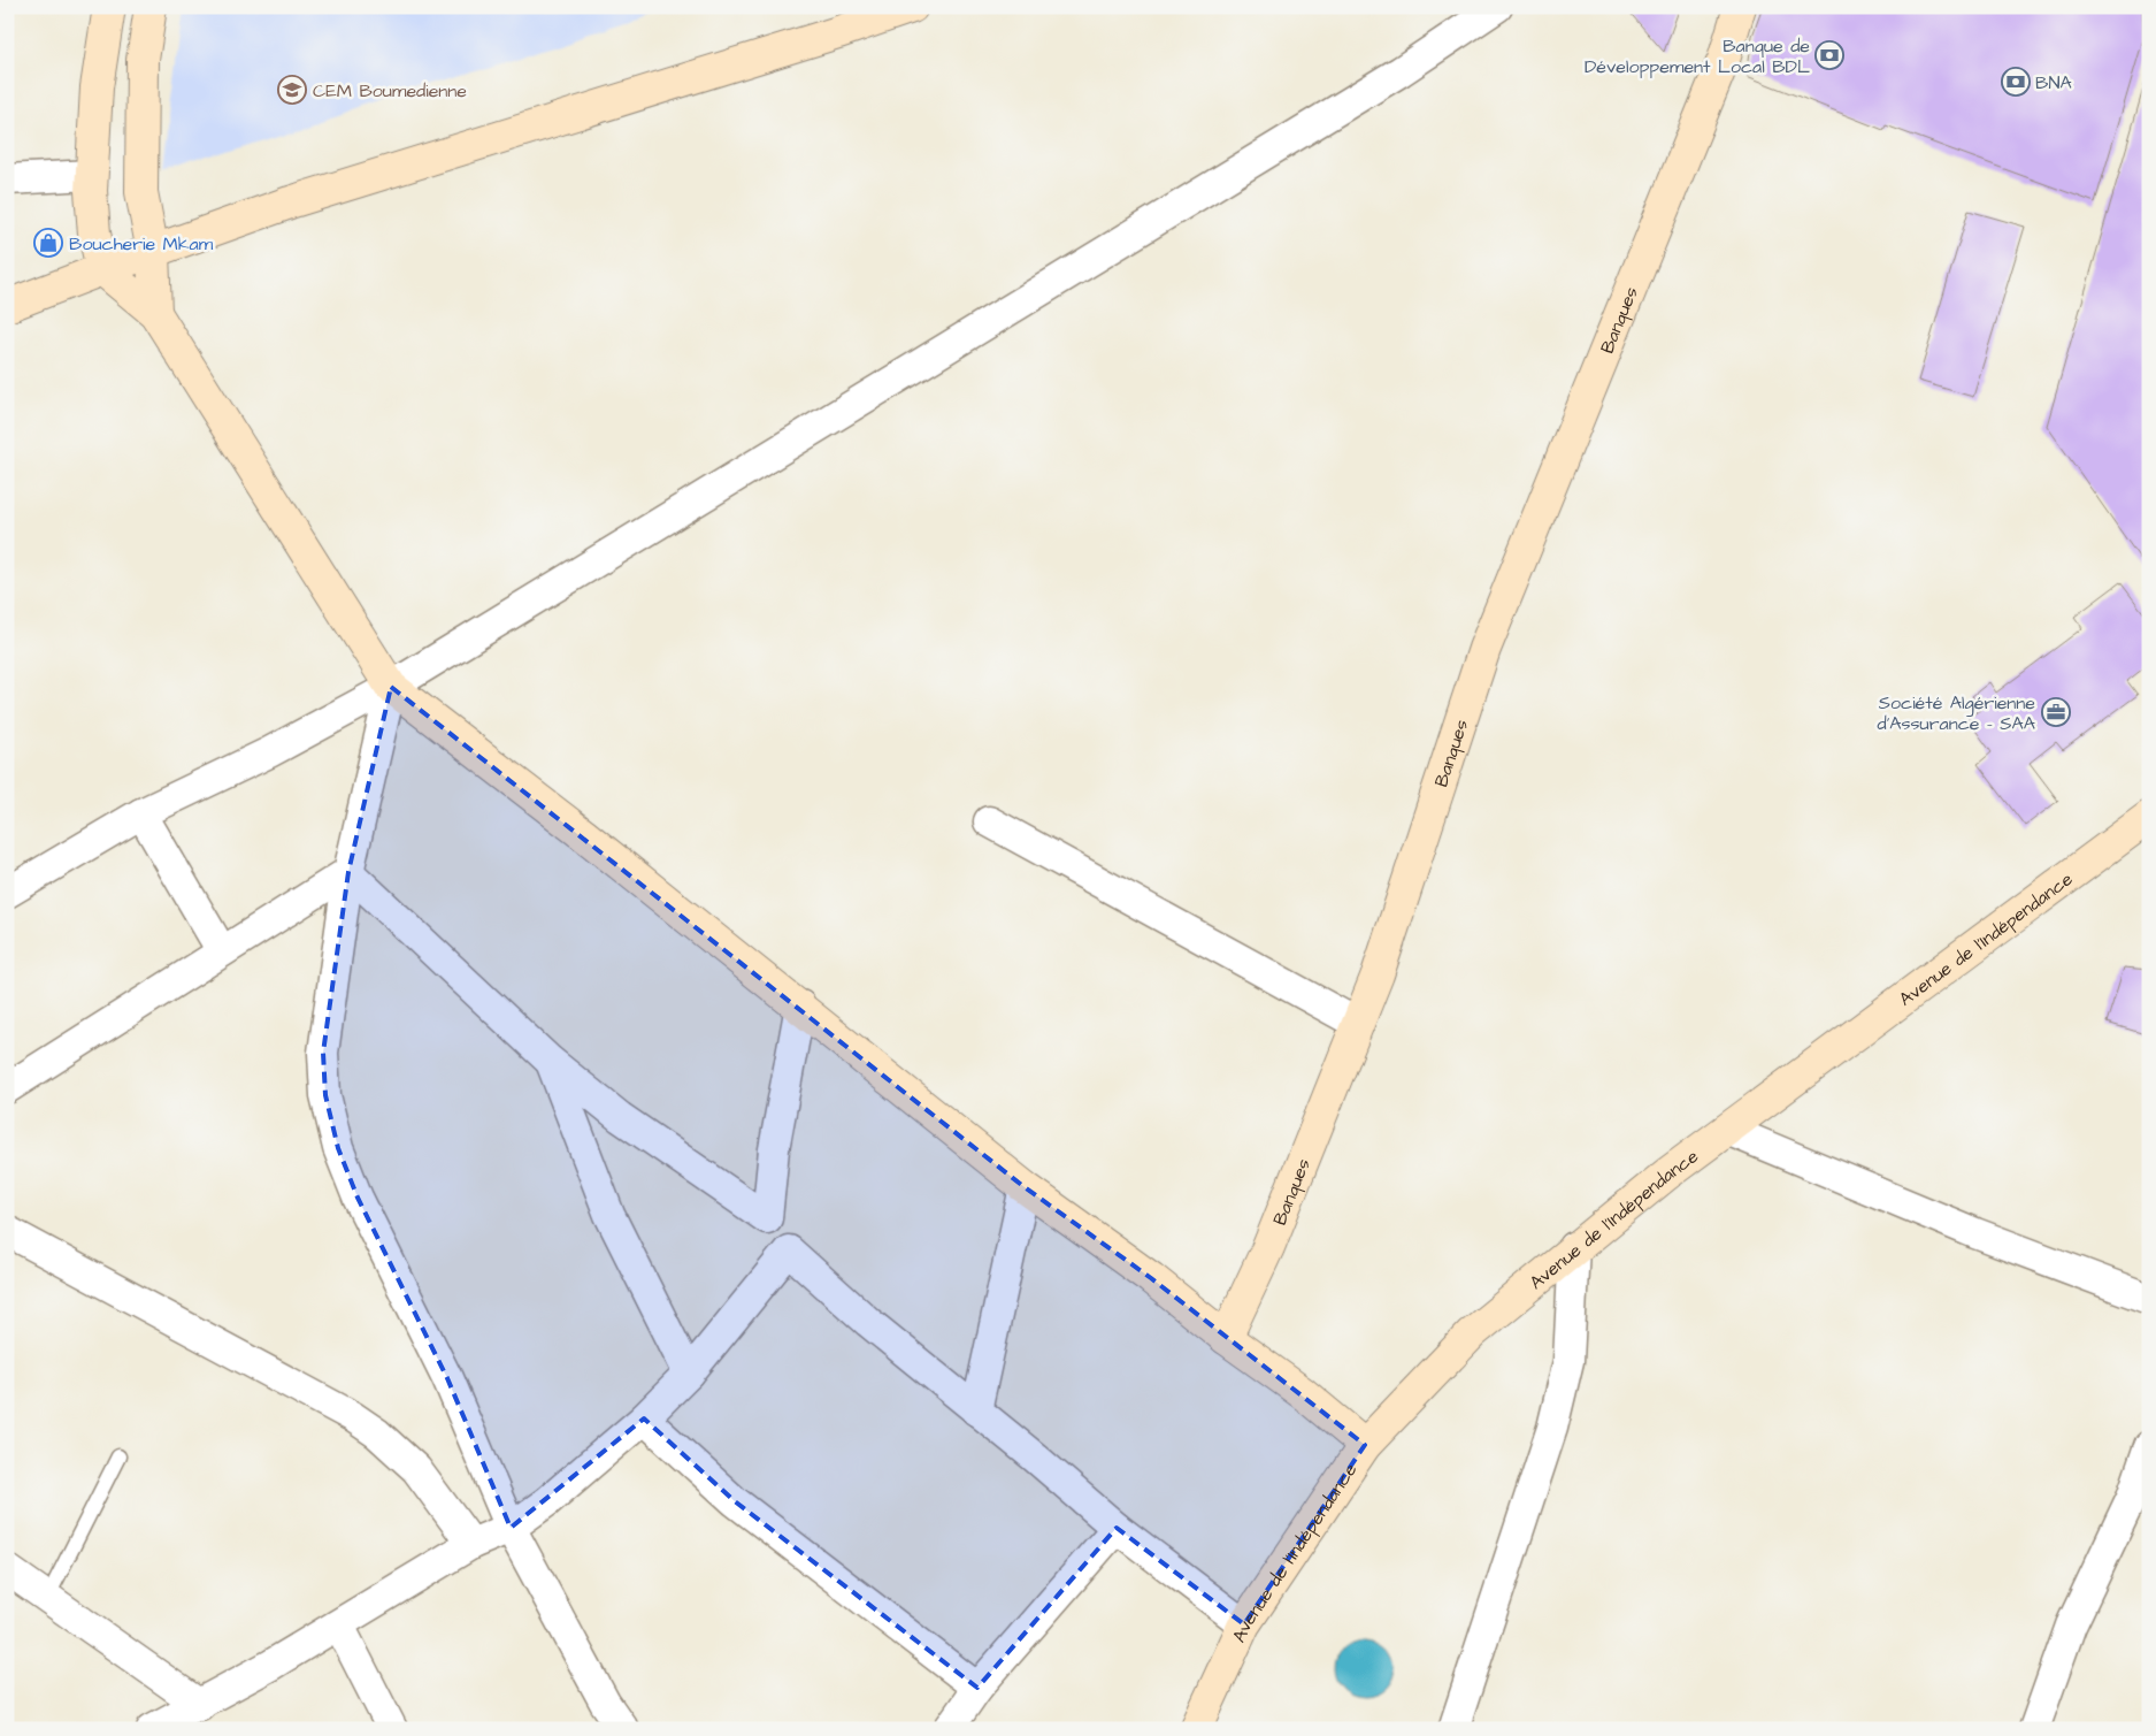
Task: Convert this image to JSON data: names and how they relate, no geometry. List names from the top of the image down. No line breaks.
{"streets":{"street":["Banques","Avenue de l'Indépendance"]},"places":{"bank":["Banque de Développement Local BDL","BNA"],"school or university":["CEM Boumedienne"],"shop":["Boucherie Mkam"],"office":["Société Algérienne d'Assurance - SAA"]}}
